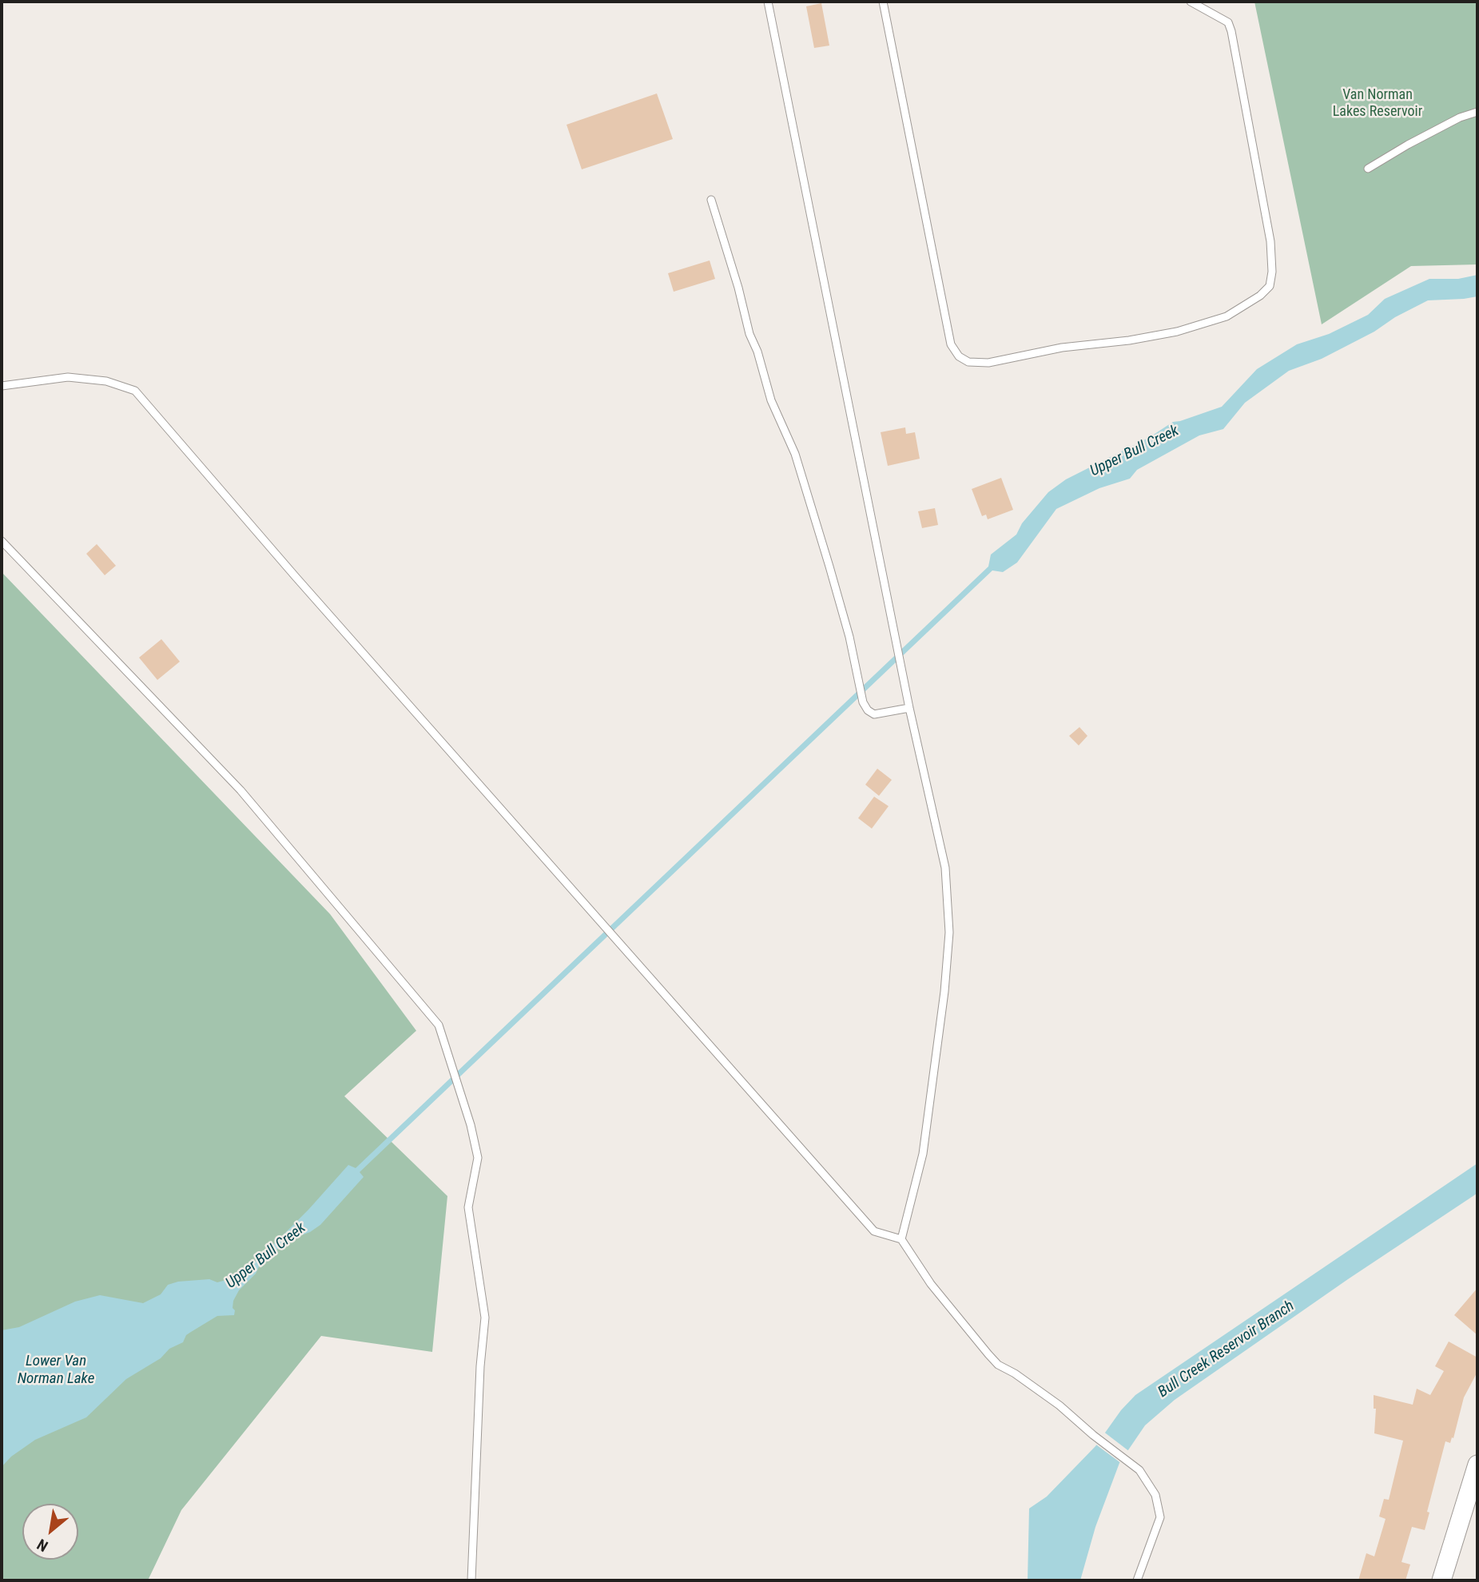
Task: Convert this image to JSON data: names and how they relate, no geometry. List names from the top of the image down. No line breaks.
{"water":["Upper Bull Creek","Bull Creek Reservoir Branch","Lower Van Norman Lake"],"parks":["Van Norman Lakes Reservoir"],"north":"bottom left"}
